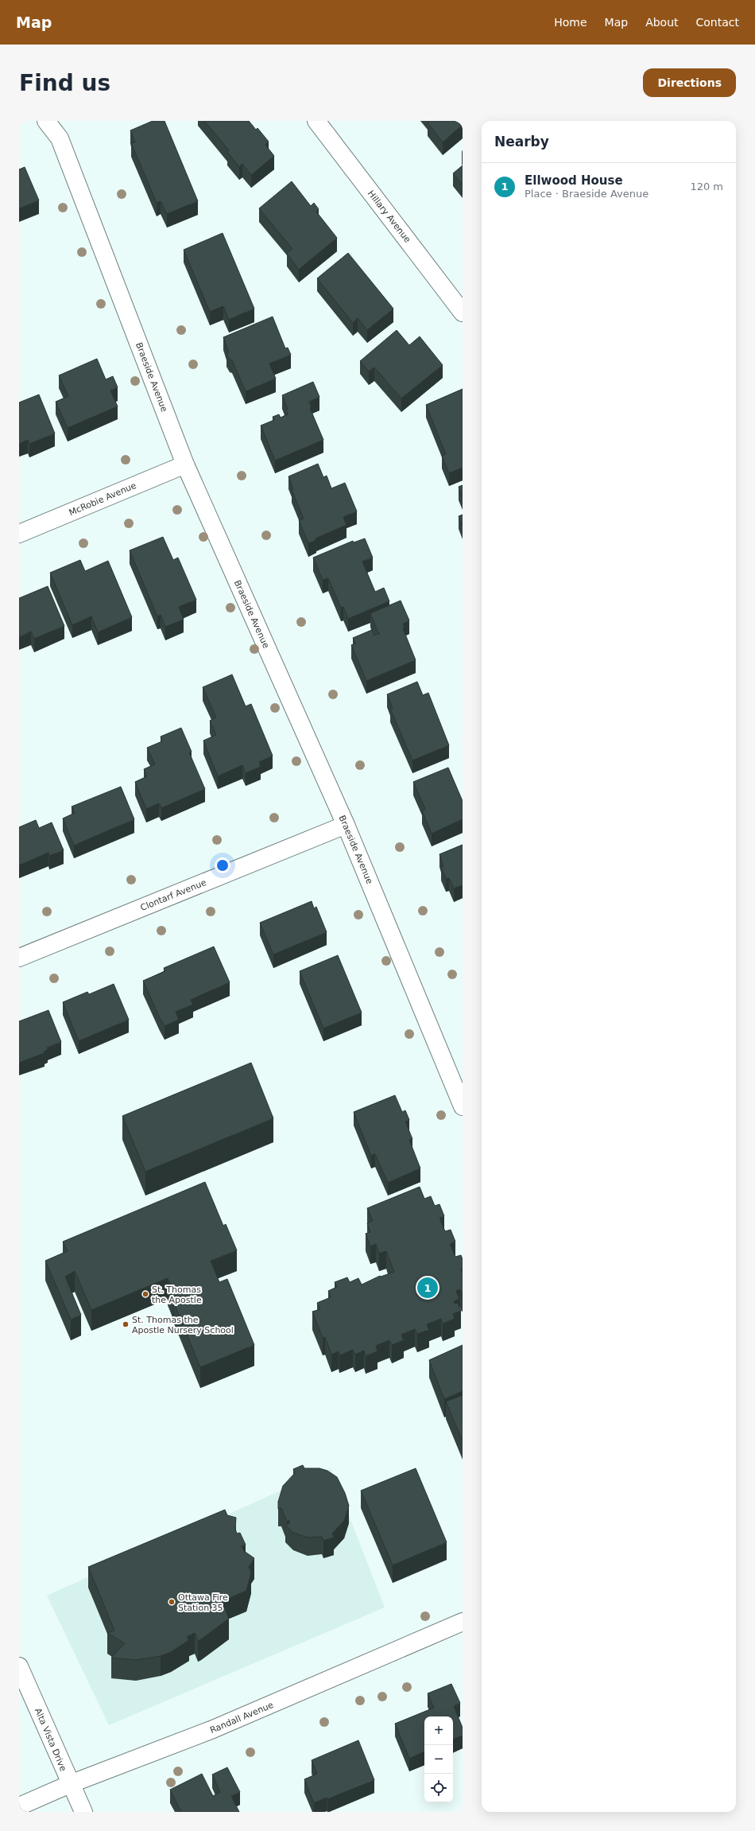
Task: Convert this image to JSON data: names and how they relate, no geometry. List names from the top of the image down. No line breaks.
{"streets":{"street":["Hillary Avenue","Braeside Avenue","McRobie Avenue","Clontarf Avenue","Randall Avenue","Alta Vista Drive"]},"crossings":[["Braeside Avenue","McRobie Avenue"],["Braeside Avenue","Clontarf Avenue"],["Randall Avenue","Alta Vista Drive"]],"places":["St. Thomas the Apostle","St. Thomas the Apostle Nursery School","Ottawa Fire Station 35"],"page":{"header":"Map","nav":["Home","Map","About","Contact"],"buttons":"Directions","title":"Find us","heading":"Nearby","list":[{"mark":"1","name":"Ellwood House","note":"Place · Braeside Avenue","value":"120 m"}],"pins":"1","map_buttons":["+","−"]}}
